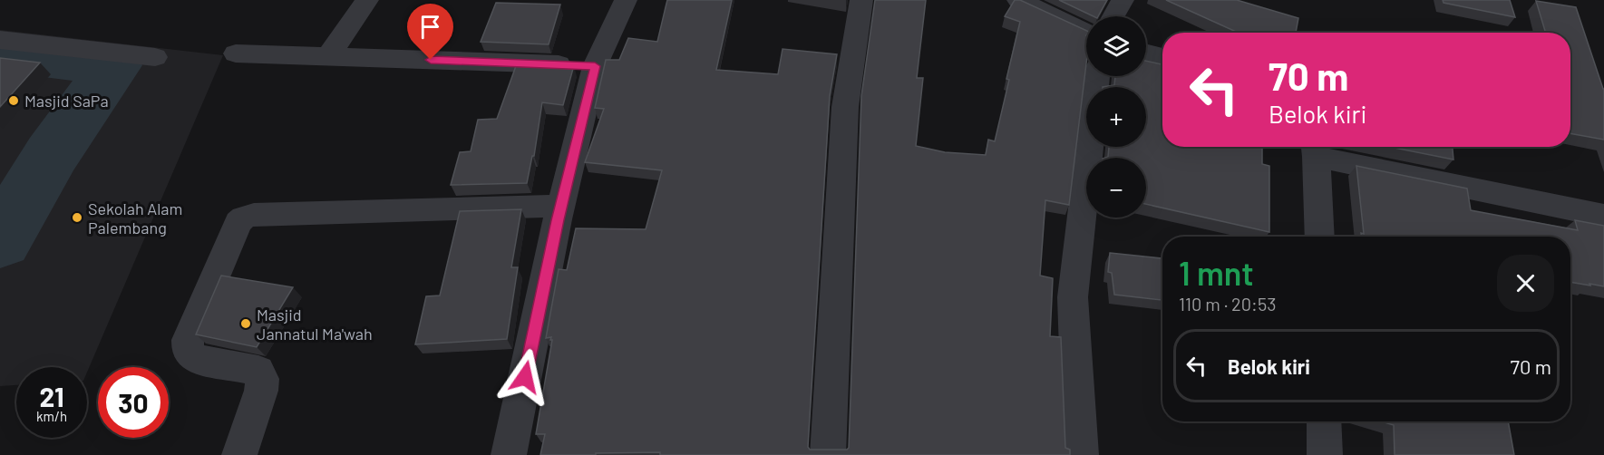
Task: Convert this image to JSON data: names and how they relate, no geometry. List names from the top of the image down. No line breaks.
{"places":["Masjid SaPa","Sekolah Alam Palembang","Masjid Jannatul Ma'wah"],"page":{"map_buttons":["+","−"],"turn":["70 m","Belok kiri"],"heading":["1 mnt","110 m · 20:53"],"list":[{"name":"Belok kiri","value":"70 m"}],"speed":"21 km/h","limit":"30"}}
